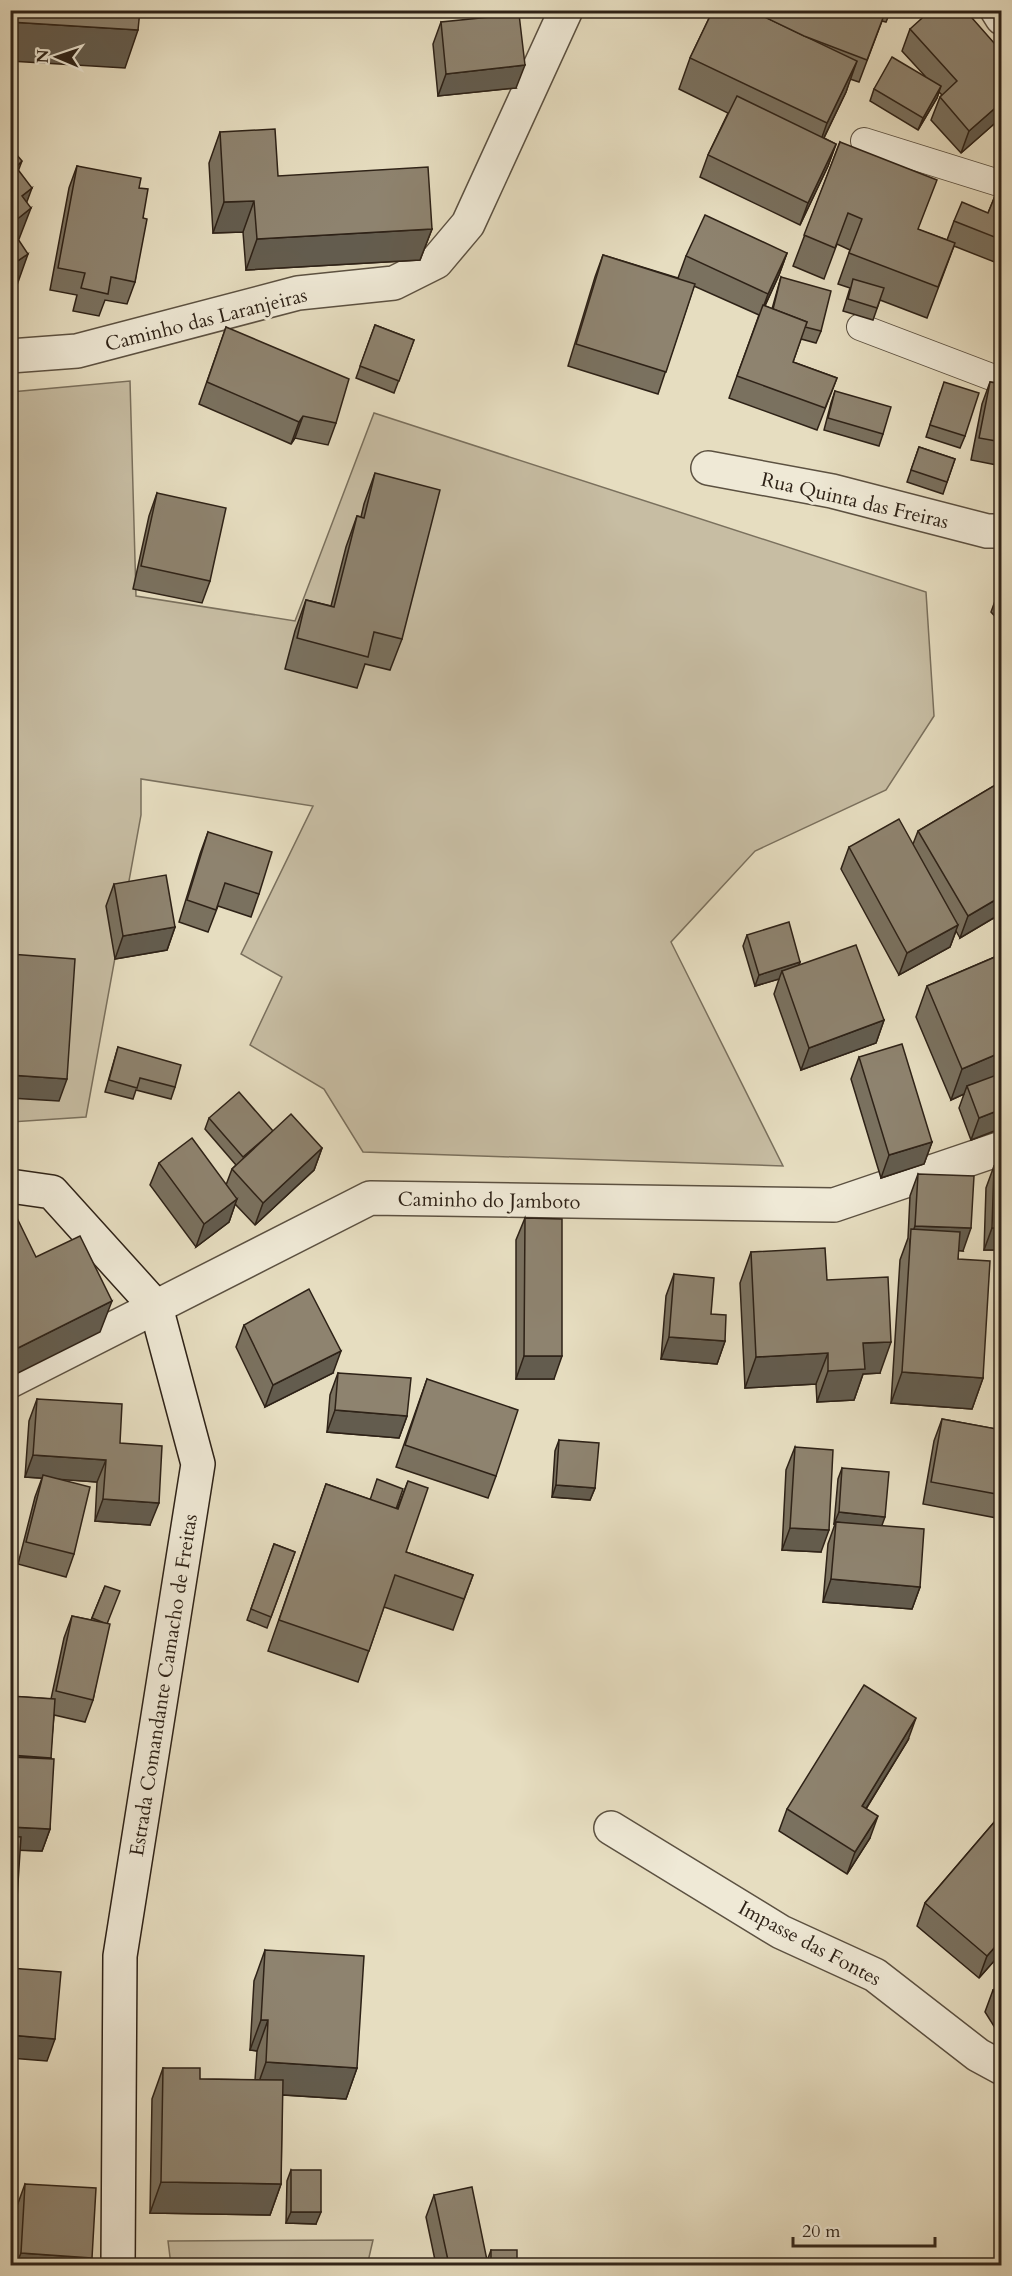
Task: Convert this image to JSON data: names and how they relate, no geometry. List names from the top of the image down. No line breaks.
{"streets":{"street":["Caminho das Laranjeiras","Rua Quinta das Freiras","Caminho do Jamboto","Estrada Comandante Camacho de Freitas","Impasse das Fontes"]},"crossings":[["Caminho do Jamboto","Estrada Comandante Camacho de Freitas"]],"scale_bar":"20 m","north":"left"}
